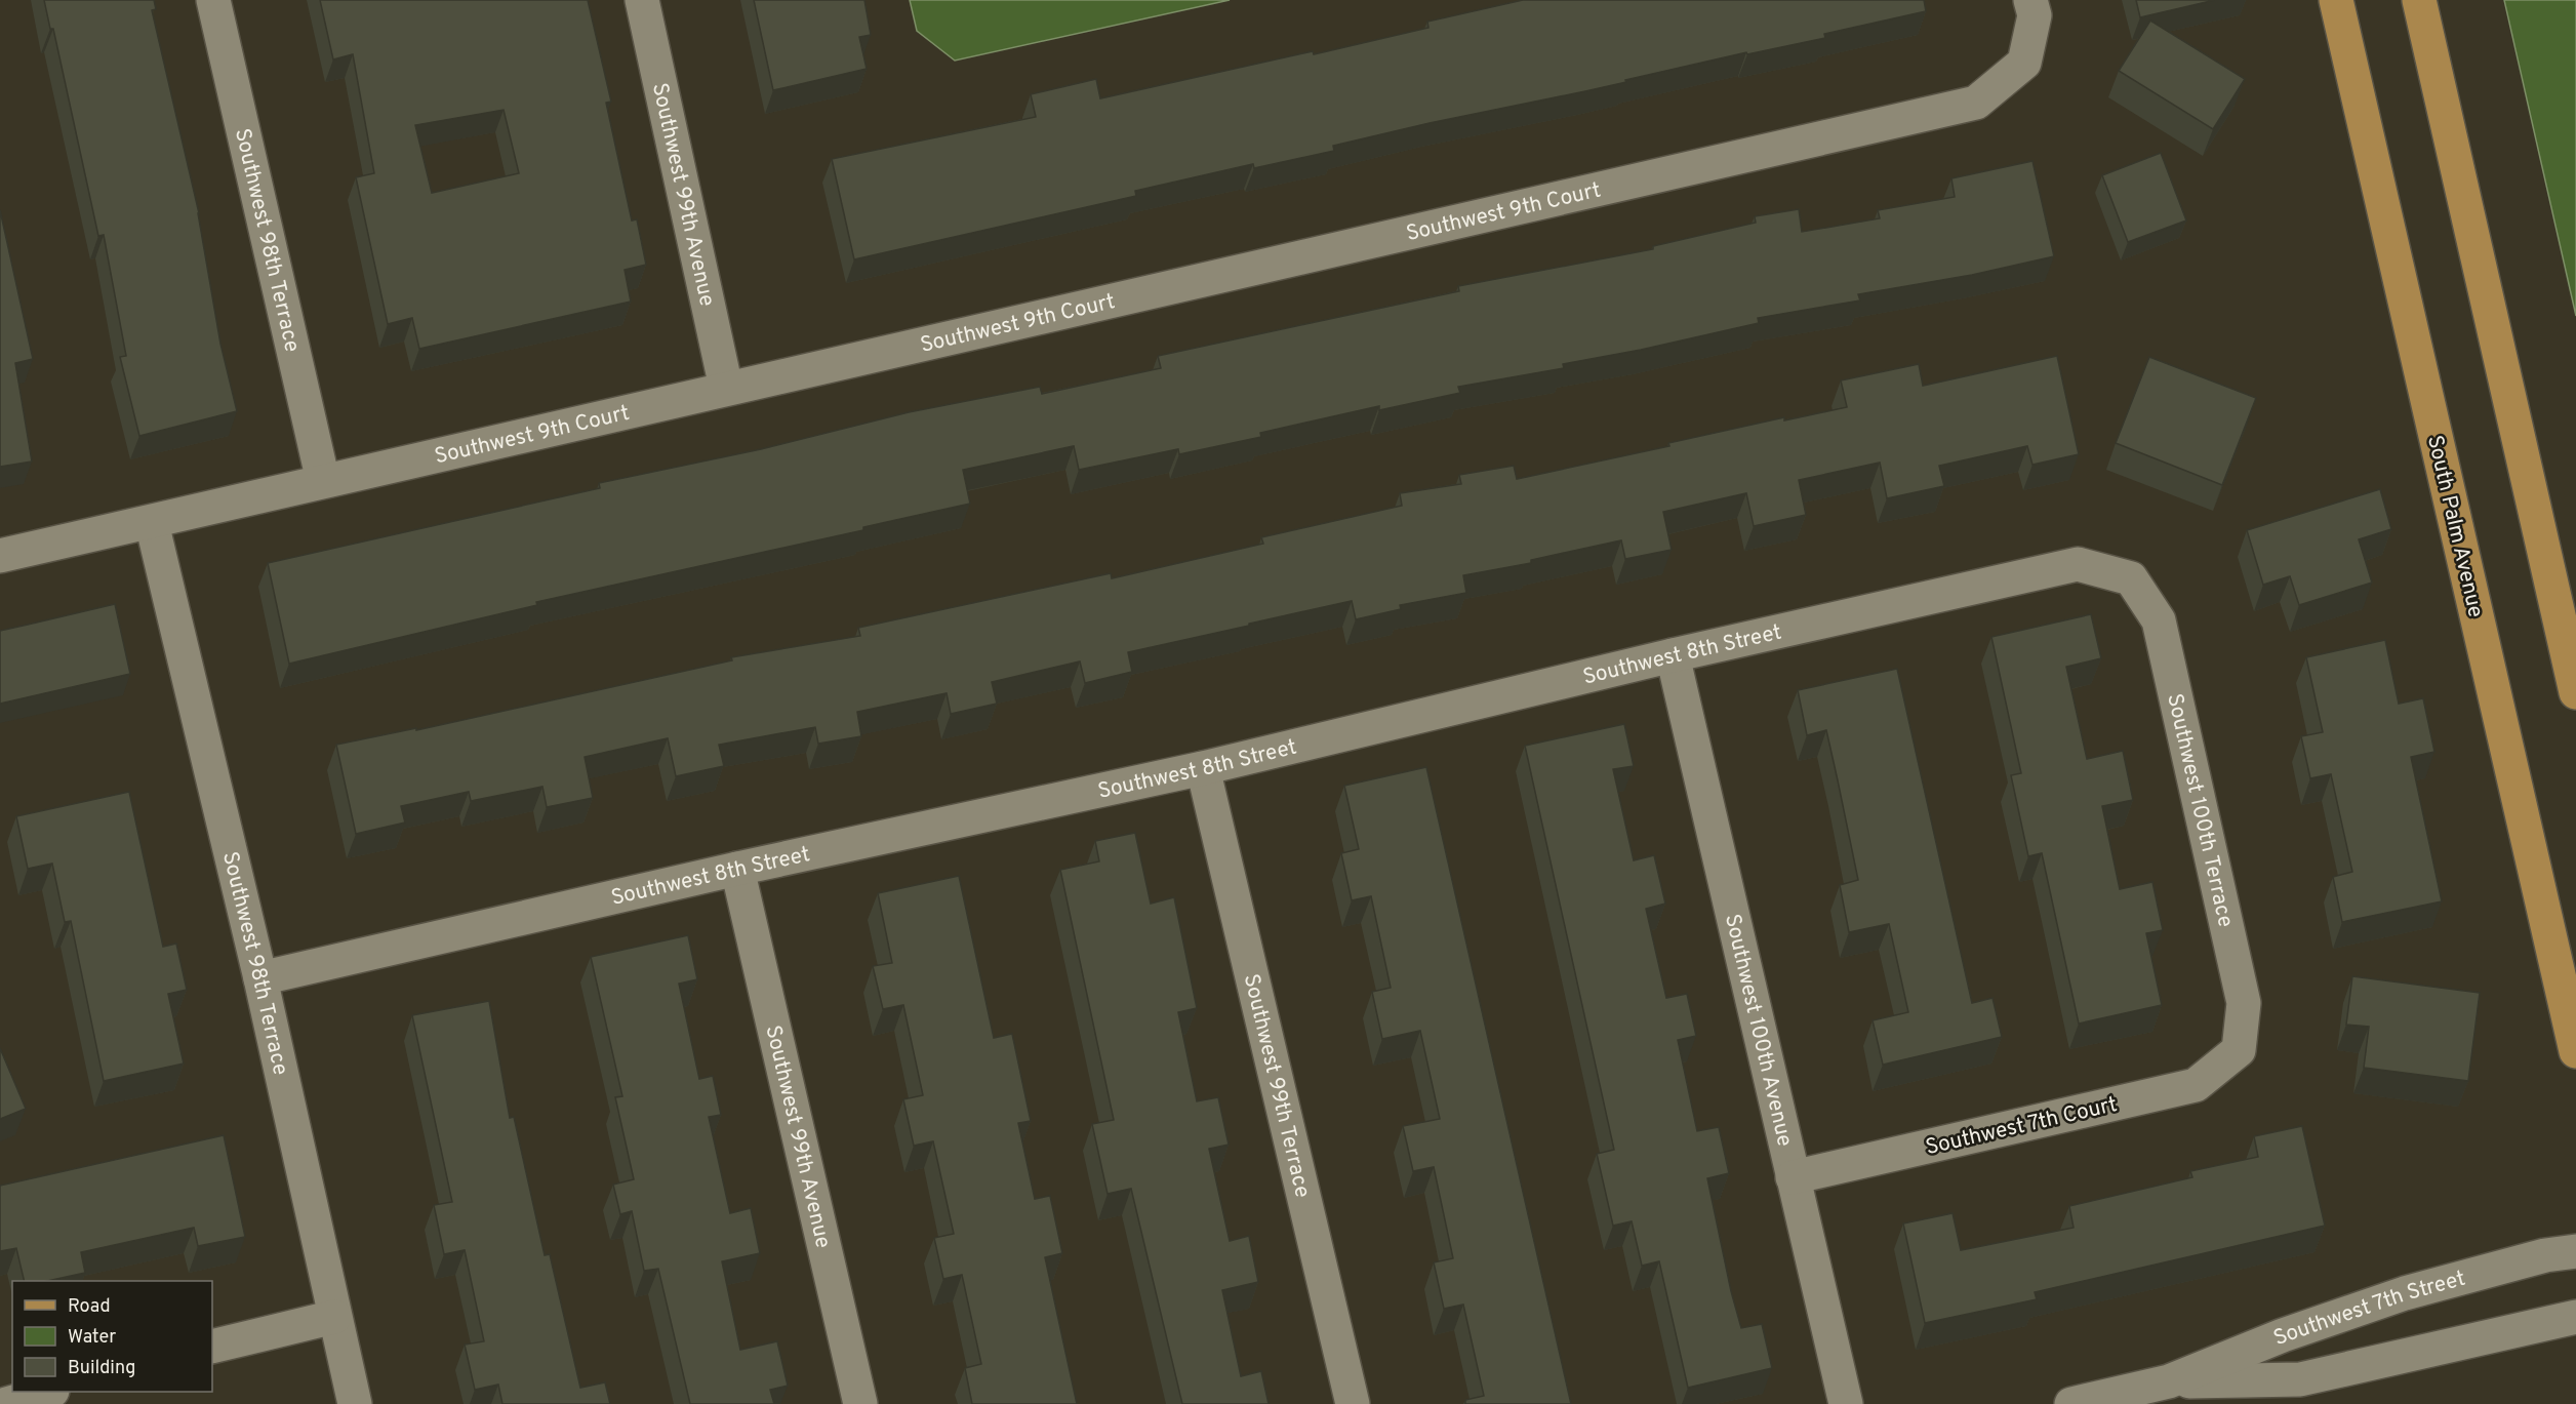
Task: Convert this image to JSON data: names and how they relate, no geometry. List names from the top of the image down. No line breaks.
{"streets":{"main road":["South Palm Avenue"],"street":["Southwest 99th Avenue","Southwest 9th Court","Southwest 98th Terrace","Southwest 8th Street","Southwest 100th Terrace","Southwest 100th Avenue","Southwest 99th Terrace","Southwest 7th Court","Southwest 7th Street"]},"crossings":[["Southwest 99th Avenue","Southwest 9th Court"],["Southwest 99th Avenue","Southwest 8th Street"],["Southwest 9th Court","Southwest 98th Terrace"],["Southwest 98th Terrace","Southwest 8th Street"],["Southwest 8th Street","Southwest 100th Terrace"],["Southwest 8th Street","Southwest 100th Avenue"],["Southwest 8th Street","Southwest 99th Terrace"],["Southwest 100th Terrace","Southwest 7th Court"],["Southwest 100th Avenue","Southwest 7th Court"]],"legend":["Road","Water","Building"]}
